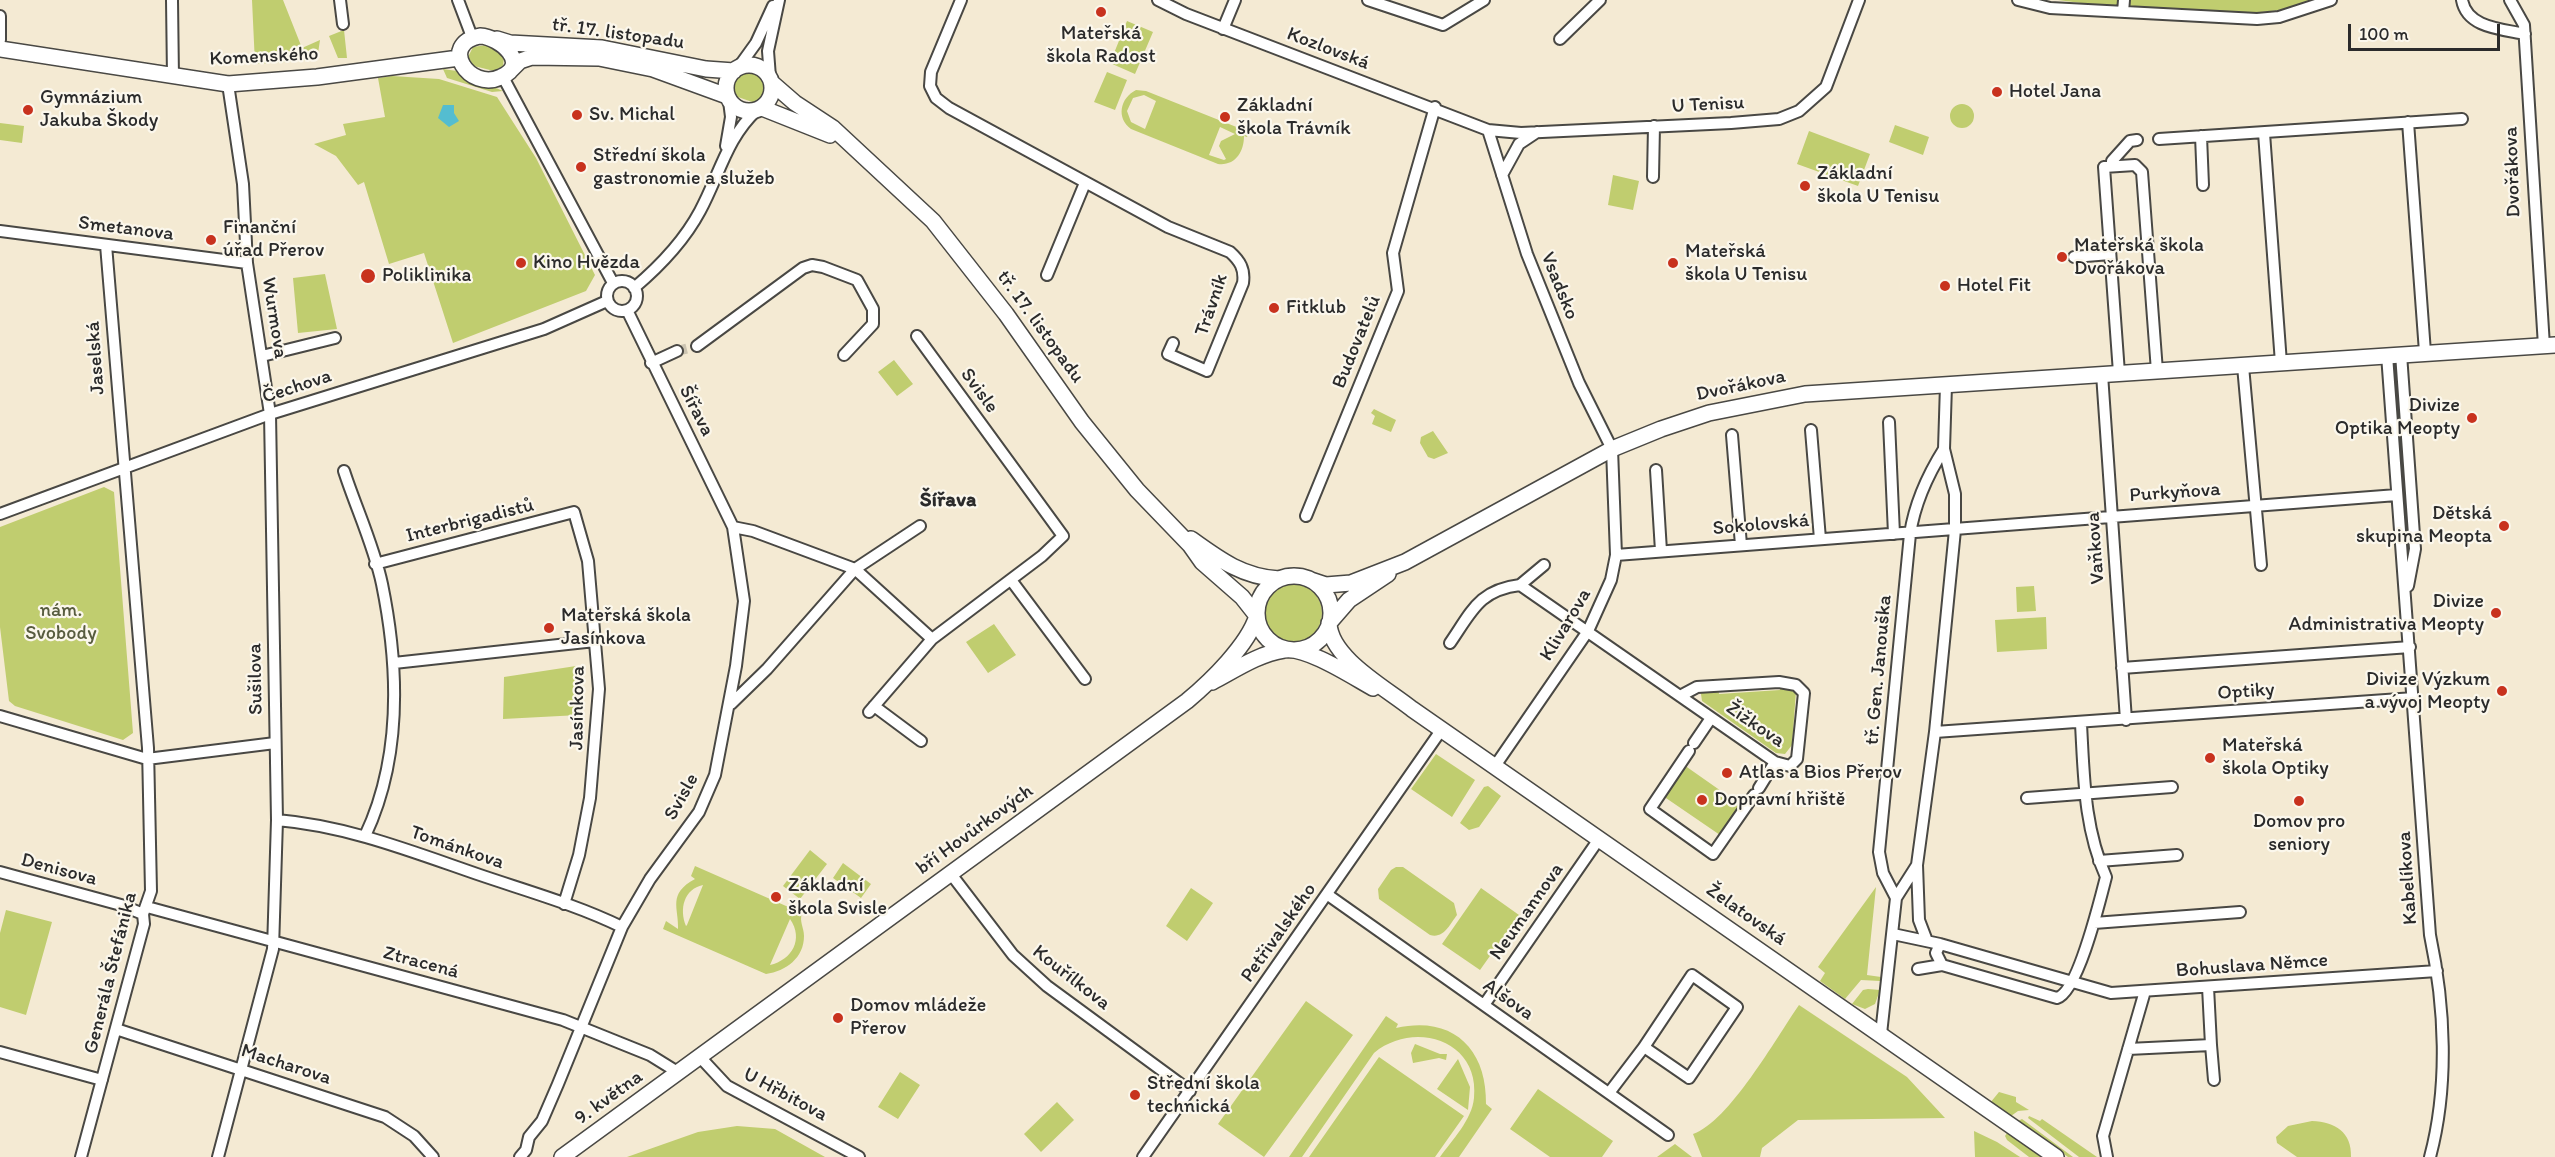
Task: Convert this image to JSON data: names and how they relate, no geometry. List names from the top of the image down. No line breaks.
{"streets":{"main road":["tř. 17. listopadu","Komenského","Dvořákova","bří Hovůrkových","Želatovská","9. května"],"street":["Kozlovská","U Tenisu","Smetanova","Vsadsko","Trávník","Wurmova","Budovatelů","Jaselská","Čechova","Svisle","Šířava","Purkyňova","Interbrigadistů","Sokolovská","Vaňkova","Klivarova","tř. Gen. Janouška","Sušilova","Optiky","Jasínkova","Žižkova","Tománkova","Denisova","Kabelíkova","Neumannova","Petřivalského","Ztracená","Bohuslava Němce","Generála Štefánika","Kouřílkova","Alšova","Macharova","U Hřbitova"]},"crossings":[["tř. 17. listopadu","Komenského"],["tř. 17. listopadu","Dvořákova"],["tř. 17. listopadu","bří Hovůrkových"],["tř. 17. listopadu","Želatovská"],["Kozlovská","U Tenisu"],["Kozlovská","Vsadsko"],["Kozlovská","Budovatelů"],["Komenského","Wurmova"],["U Tenisu","Vsadsko"],["Dvořákova","Vsadsko"],["Dvořákova","Vaňkova"],["Dvořákova","Klivarova"],["Dvořákova","tř. Gen. Janouška"],["Dvořákova","bří Hovůrkových"],["Dvořákova","Kabelíkova"],["Dvořákova","Želatovská"],["Smetanova","Wurmova"],["Smetanova","Jaselská"],["Vsadsko","Klivarova"],["Wurmova","Čechova"],["Wurmova","Sušilova"],["Jaselská","Čechova"],["Čechova","Šířava"],["Čechova","Sušilova"],["Svisle","Šířava"],["Svisle","Tománkova"],["Svisle","Ztracená"],["Purkyňova","Sokolovská"],["Purkyňova","Vaňkova"],["Purkyňova","tř. Gen. Janouška"],["Purkyňova","Kabelíkova"],["Interbrigadistů","Jasínkova"],["Sokolovská","Klivarova"],["Sokolovská","tř. Gen. Janouška"],["Vaňkova","Optiky"],["Klivarova","Žižkova"],["Klivarova","Želatovská"],["tř. Gen. Janouška","Optiky"],["tř. Gen. Janouška","Želatovská"],["tř. Gen. Janouška","Bohuslava Němce"],["Sušilova","Tománkova"],["Sušilova","Ztracená"],["Sušilova","Macharova"],["Optiky","Kabelíkova"],["Jasínkova","Tománkova"],["Žižkova","Želatovská"],["bří Hovůrkových","Želatovská"],["bří Hovůrkových","Ztracená"],["bří Hovůrkových","Kouřílkova"],["bří Hovůrkových","U Hřbitova"],["bří Hovůrkových","9. května"],["Denisova","Ztracená"],["Denisova","Generála Štefánika"],["Kabelíkova","Bohuslava Němce"],["Neumannova","Želatovská"],["Neumannova","Alšova"],["Želatovská","Petřivalského"],["Petřivalského","Kouřílkova"],["Petřivalského","Alšova"],["Ztracená","Generála Štefánika"],["Ztracená","9. května"],["Generála Štefánika","Macharova"]],"districts":["Šířava"],"parks":["nám. Svobody"],"places":["Mateřská škola Radost","Hotel Jana","Gymnázium Jakuba Škody","Sv. Michal","Základní škola Trávník","Střední škola gastronomie a služeb","Základní škola U Tenisu","Finanční úřad Přerov","Mateřská škola Dvořákova","Kino Hvězda","Mateřská škola U Tenisu","Poliklinika","Hotel Fit","Fitklub","Divize Optika Meopty","Dětská skupina Meopta","Divize Administrativa Meopty","Mateřská škola Jasínkova","Divize Výzkum a vývoj Meopty","Mateřská škola Optiky","Atlas a Bios Přerov","Dopravní hřiště","Domov pro seniory","Základní škola Svisle","Domov mládeže Přerov","Střední škola technická"],"scale_bar":"100 m"}
